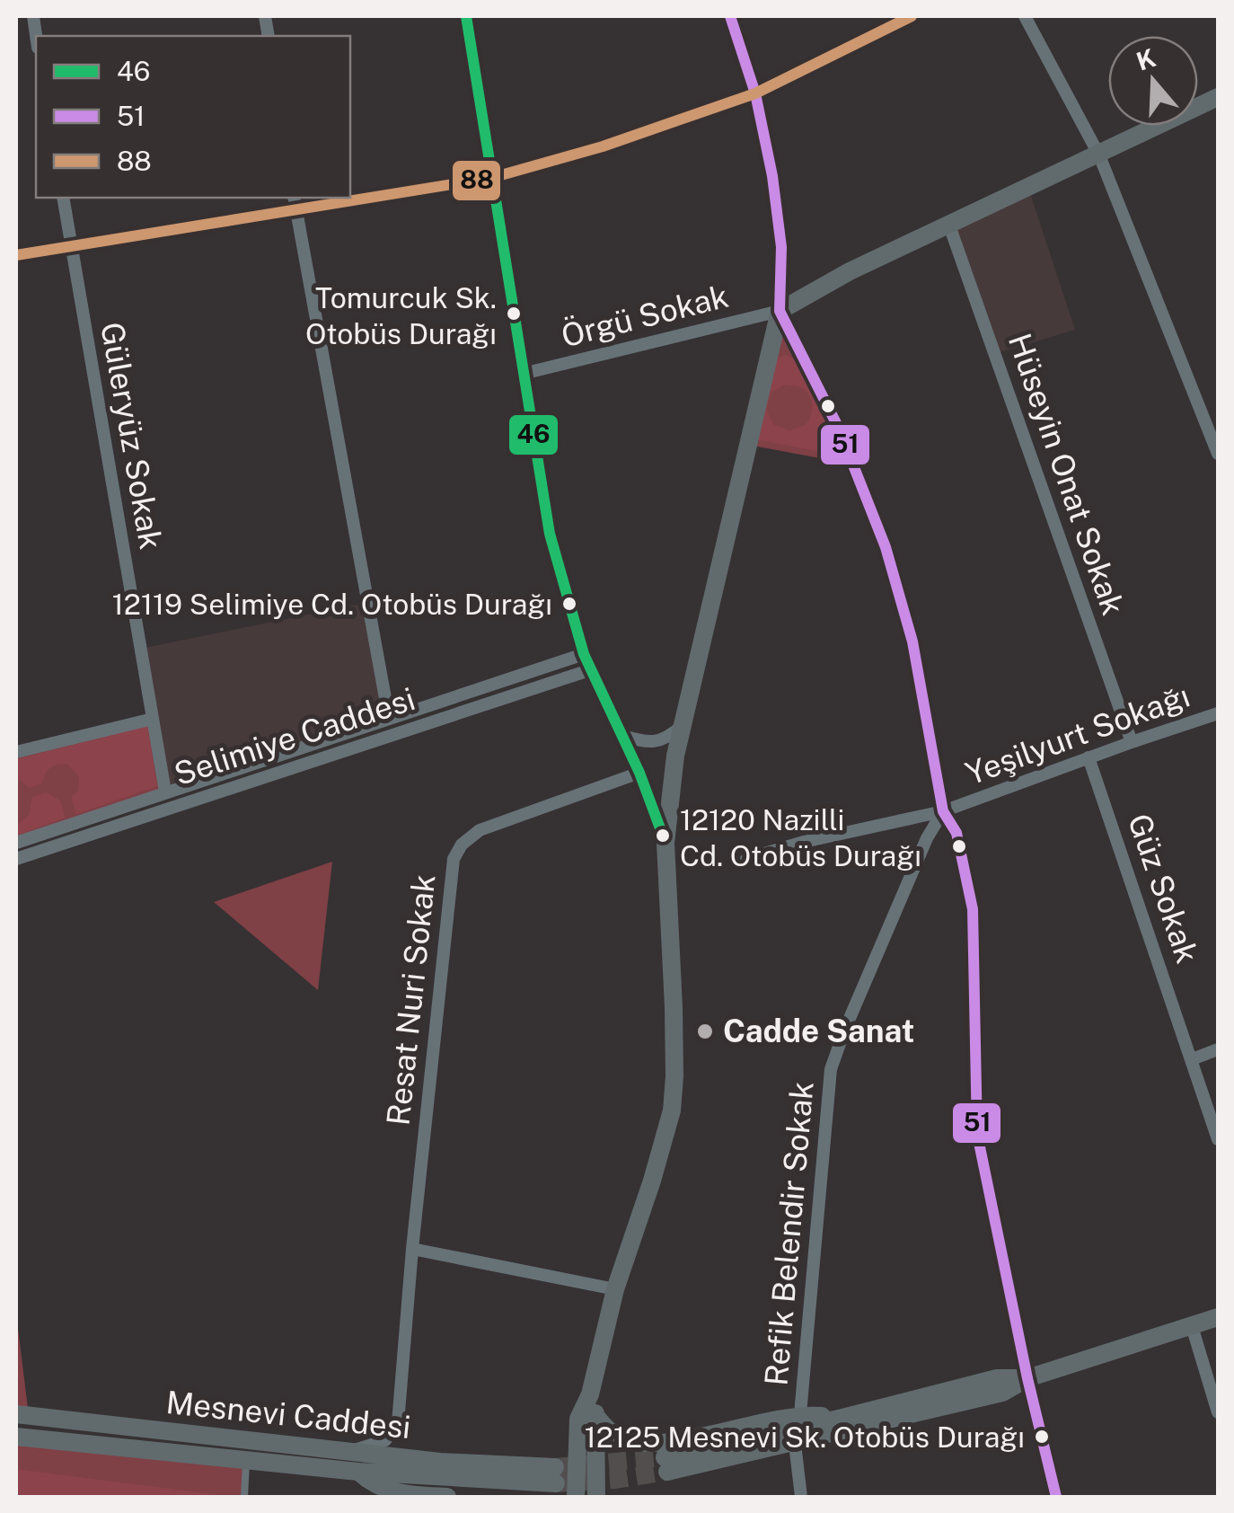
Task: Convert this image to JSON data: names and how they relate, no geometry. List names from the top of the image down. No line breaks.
{"streets":{"main road":["Mesnevi Caddesi"],"street":["Örgü Sokak","Güleryüz Sokak","Hüseyin Onat Sokak","Yeşilyurt Sokağı","Selimiye Caddesi","Güz Sokak","Resat Nuri Sokak","Refik Belendir Sokak"]},"crossings":[["Güleryüz Sokak","Selimiye Caddesi"],["Hüseyin Onat Sokak","Yeşilyurt Sokağı"],["Yeşilyurt Sokağı","Güz Sokak"],["Yeşilyurt Sokağı","Refik Belendir Sokak"],["Resat Nuri Sokak","Mesnevi Caddesi"]],"places":["Tomurcuk Sk. Otobüs Durağı","12119 Selimiye Cd. Otobüs Durağı","12120 Nazilli Cd. Otobüs Durağı","Cadde Sanat","12125 Mesnevi Sk. Otobüs Durağı"],"lines":["transit line 46","transit line 51","transit line 88"],"legend":["46","51","88"],"north":"top"}
